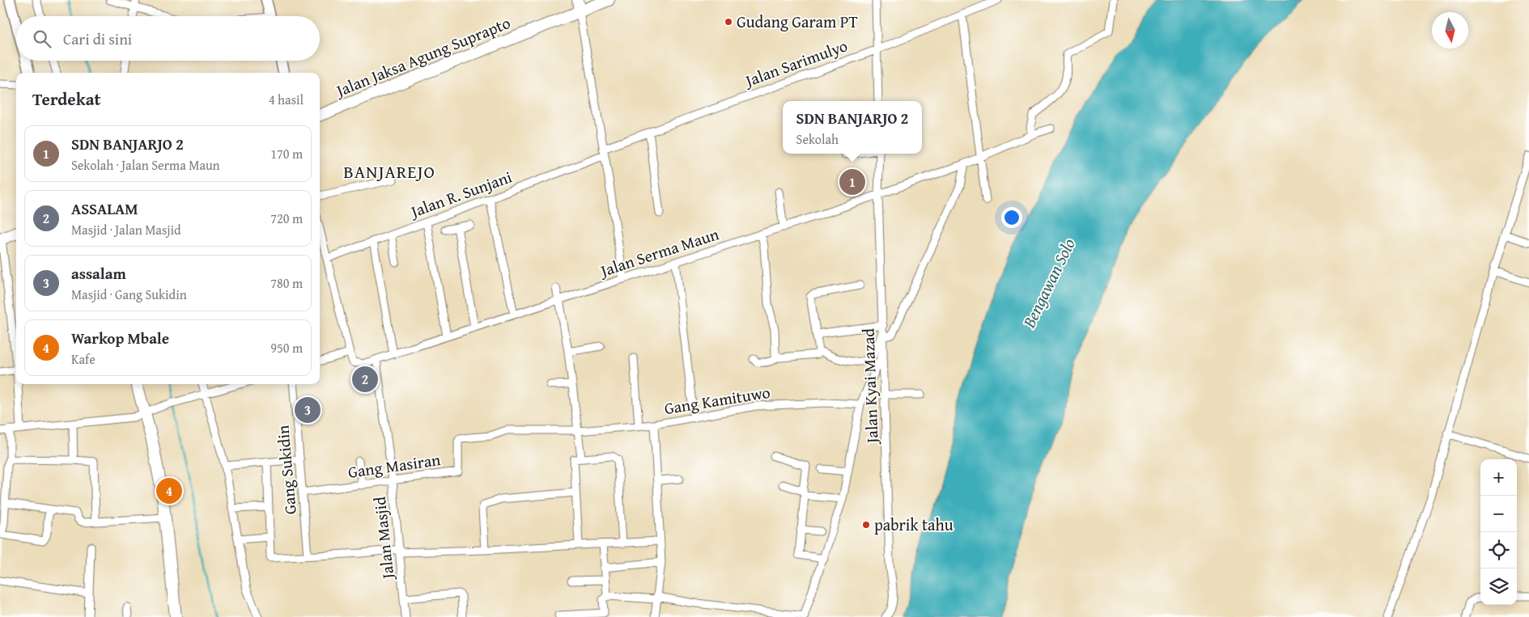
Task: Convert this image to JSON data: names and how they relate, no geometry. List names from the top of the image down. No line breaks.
{"streets":{"main road":["Jalan Jaksa Agung Suprapto"],"street":["Jalan Sarimulyo","Jalan R. Sunjani","Jalan Serma Maun","Jalan Kyai Mazad","Gang Kamituwo","Gang Masiran","Gang Sukidin","Jalan Masjid"]},"crossings":[["Jalan Sarimulyo","Jalan R. Sunjani"],["Jalan Serma Maun","Jalan Kyai Mazad"],["Jalan Serma Maun","Jalan Masjid"],["Gang Kamituwo","Gang Masiran"],["Gang Masiran","Gang Sukidin"],["Gang Masiran","Jalan Masjid"]],"districts":["BANJAREJO"],"water":["Bengawan Solo"],"places":["Gudang Garam PT","pabrik tahu"],"north":"bottom","page":{"search":"Cari di sini","heading":["Terdekat","4 hasil"],"popup":["SDN BANJARJO 2","Sekolah"],"list":[{"mark":"1","name":"SDN BANJARJO 2","note":"Sekolah · Jalan Serma Maun","value":"170 m"},{"mark":"2","name":"ASSALAM","note":"Masjid · Jalan Masjid","value":"720 m"},{"mark":"3","name":"assalam","note":"Masjid · Gang Sukidin","value":"780 m"},{"mark":"4","name":"Warkop Mbale","note":"Kafe","value":"950 m"}],"pins":["1","2","3","4"],"map_buttons":["+","−"]}}
